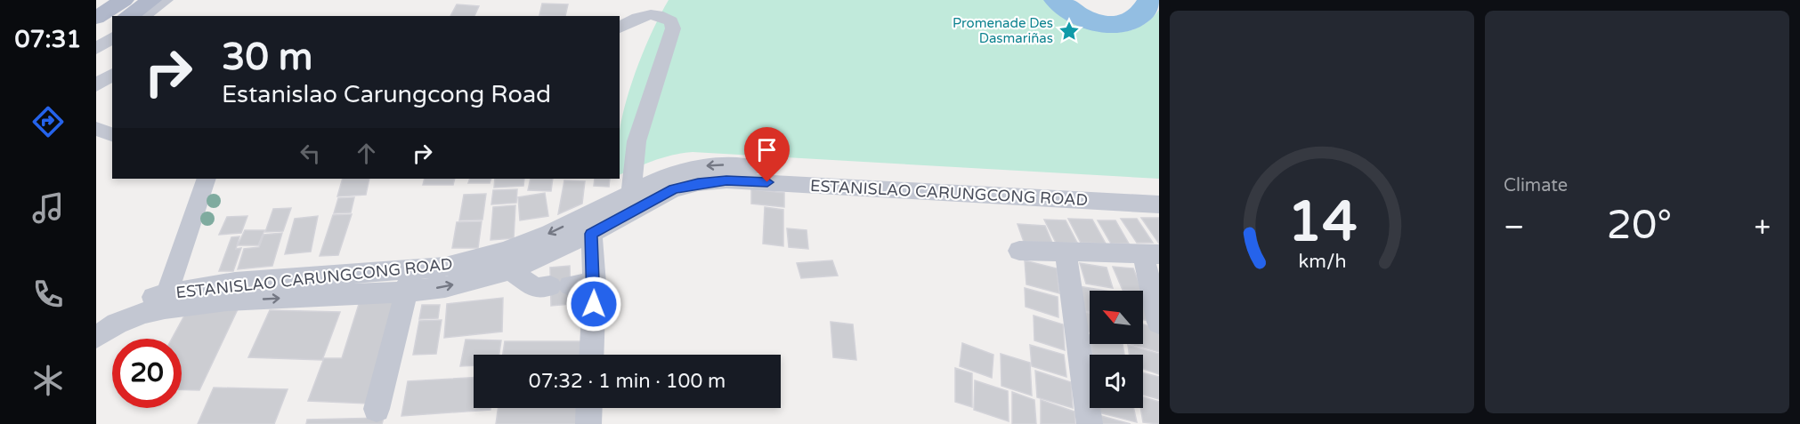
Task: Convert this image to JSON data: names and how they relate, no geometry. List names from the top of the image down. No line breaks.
{"streets":{"street":["ESTANISLAO CARUNGCONG ROAD"]},"places":{"place":["Promenade Des Dasmariñas"]},"north":"top left","page":{"tabs":"07:31","tile":"Climate","turn":["30 m","Estanislao Carungcong Road"],"heat":["−","20°","+"],"limit":"20","trip":"07:32 · 1 min · 100 m","gauge":["14","km/h"]}}
